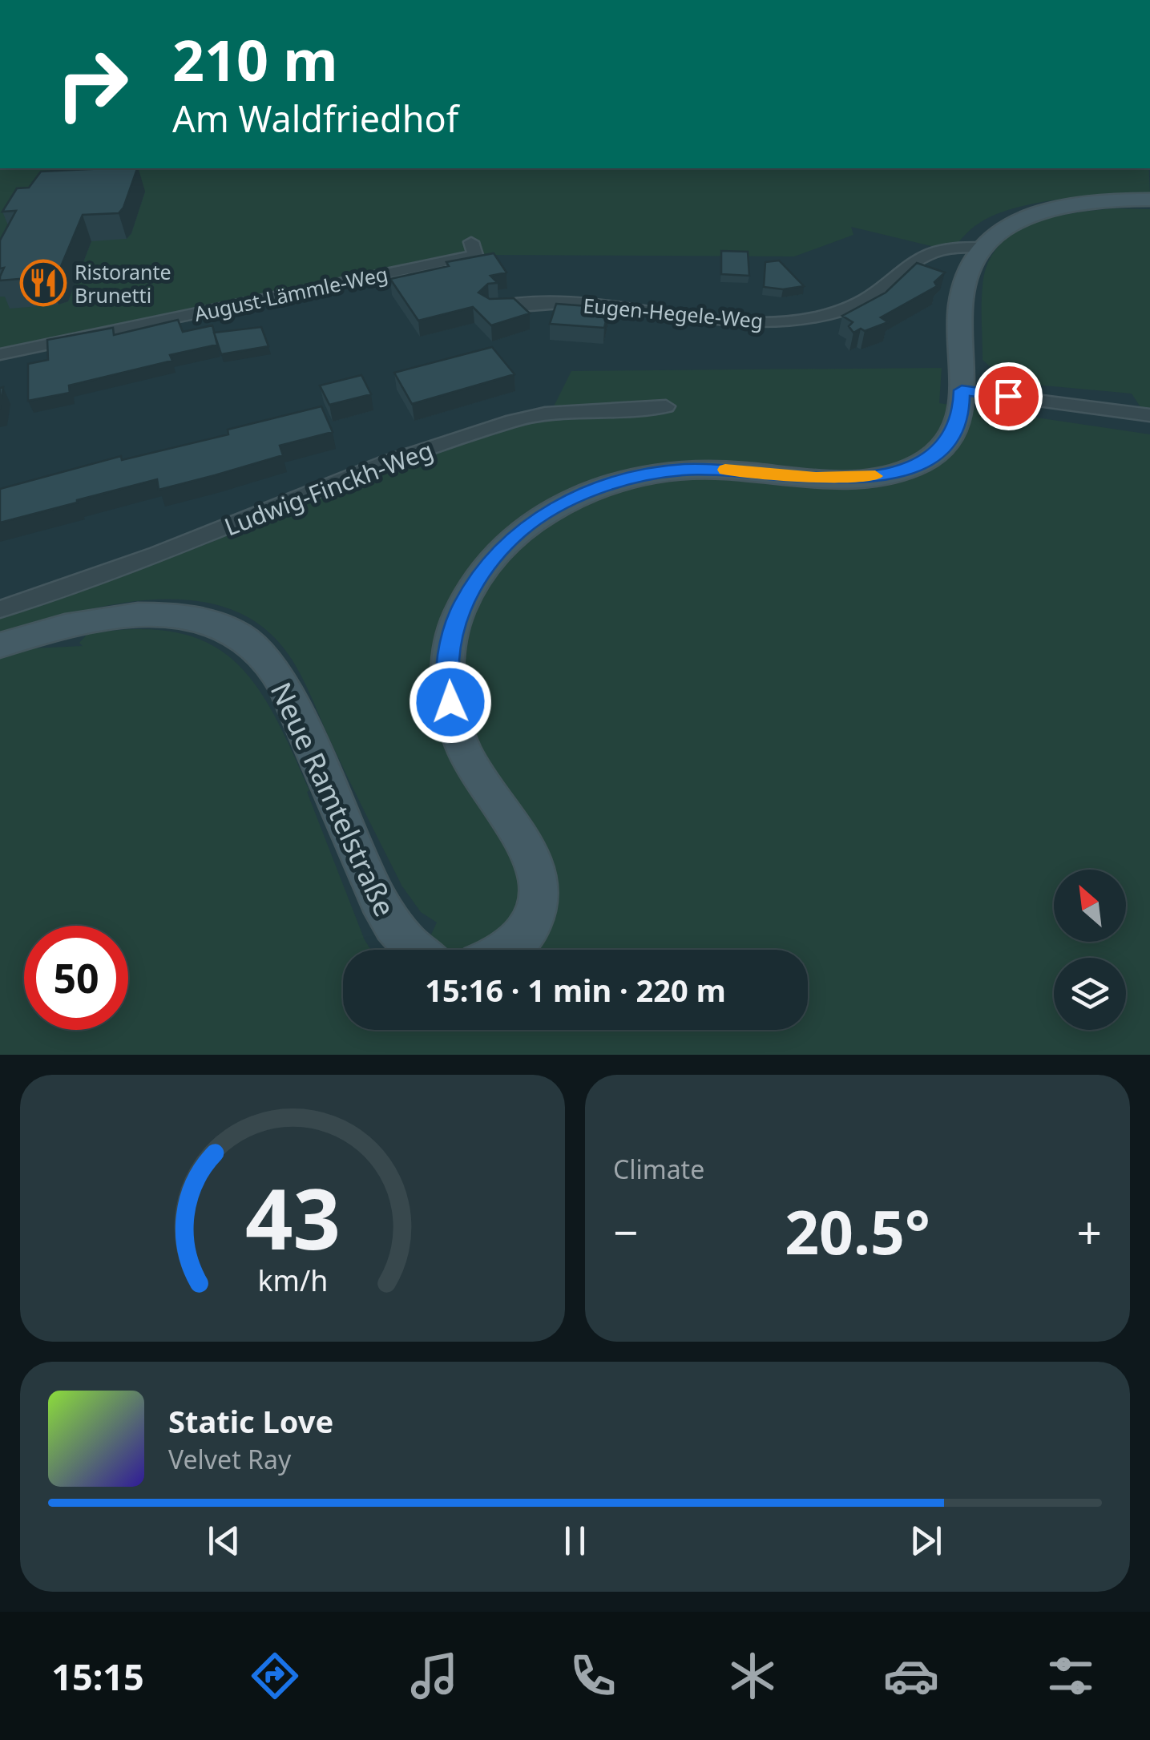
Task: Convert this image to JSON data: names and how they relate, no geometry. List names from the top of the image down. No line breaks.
{"streets":{"main road":["Neue Ramtelstraße"],"street":["August-Lämmle-Weg","Eugen-Hegele-Weg","Ludwig-Finckh-Weg"]},"places":{"restaurant":["Ristorante Brunetti"]},"north":"top left","page":{"turn":["210 m","Am Waldfriedhof"],"limit":"50","trip":"15:16 · 1 min · 220 m","tile":"Climate","heat":["−","20.5°","+"],"song":["Static Love","Velvet Ray"],"tabs":"15:15","gauge":["43","km/h"]}}
